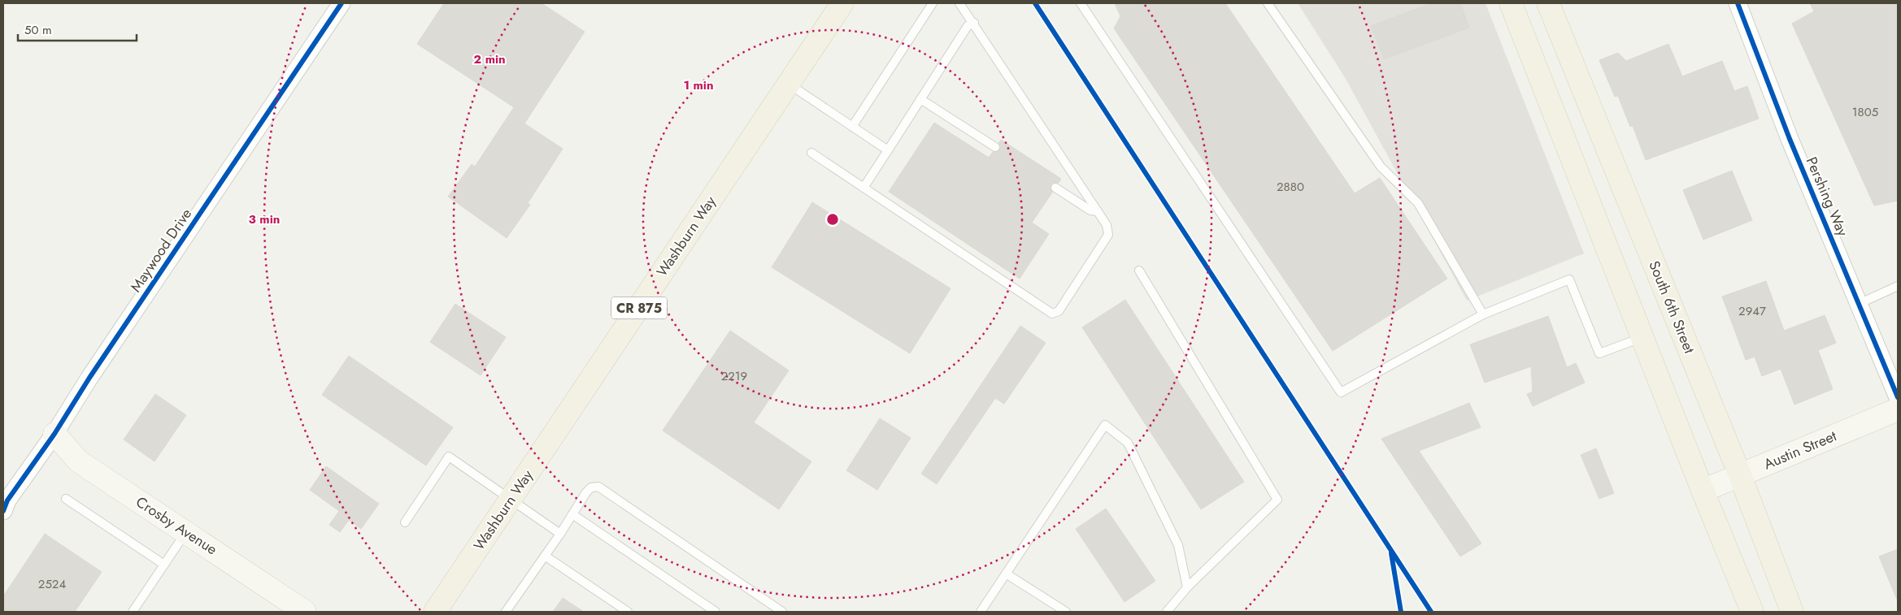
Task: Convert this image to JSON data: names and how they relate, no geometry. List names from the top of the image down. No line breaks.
{"streets":{"main road":["Washburn Way","South 6th Street","CR 875"],"street":["Pershing Way","Maywood Drive","Austin Street","Crosby Avenue"]},"crossings":[["Maywood Drive","Crosby Avenue"],["South 6th Street","Austin Street"]],"house_numbers":["1805","2880","2947","2219","2524"],"scale_bar":"50 m","rings":["2 min","1 min","3 min"]}
